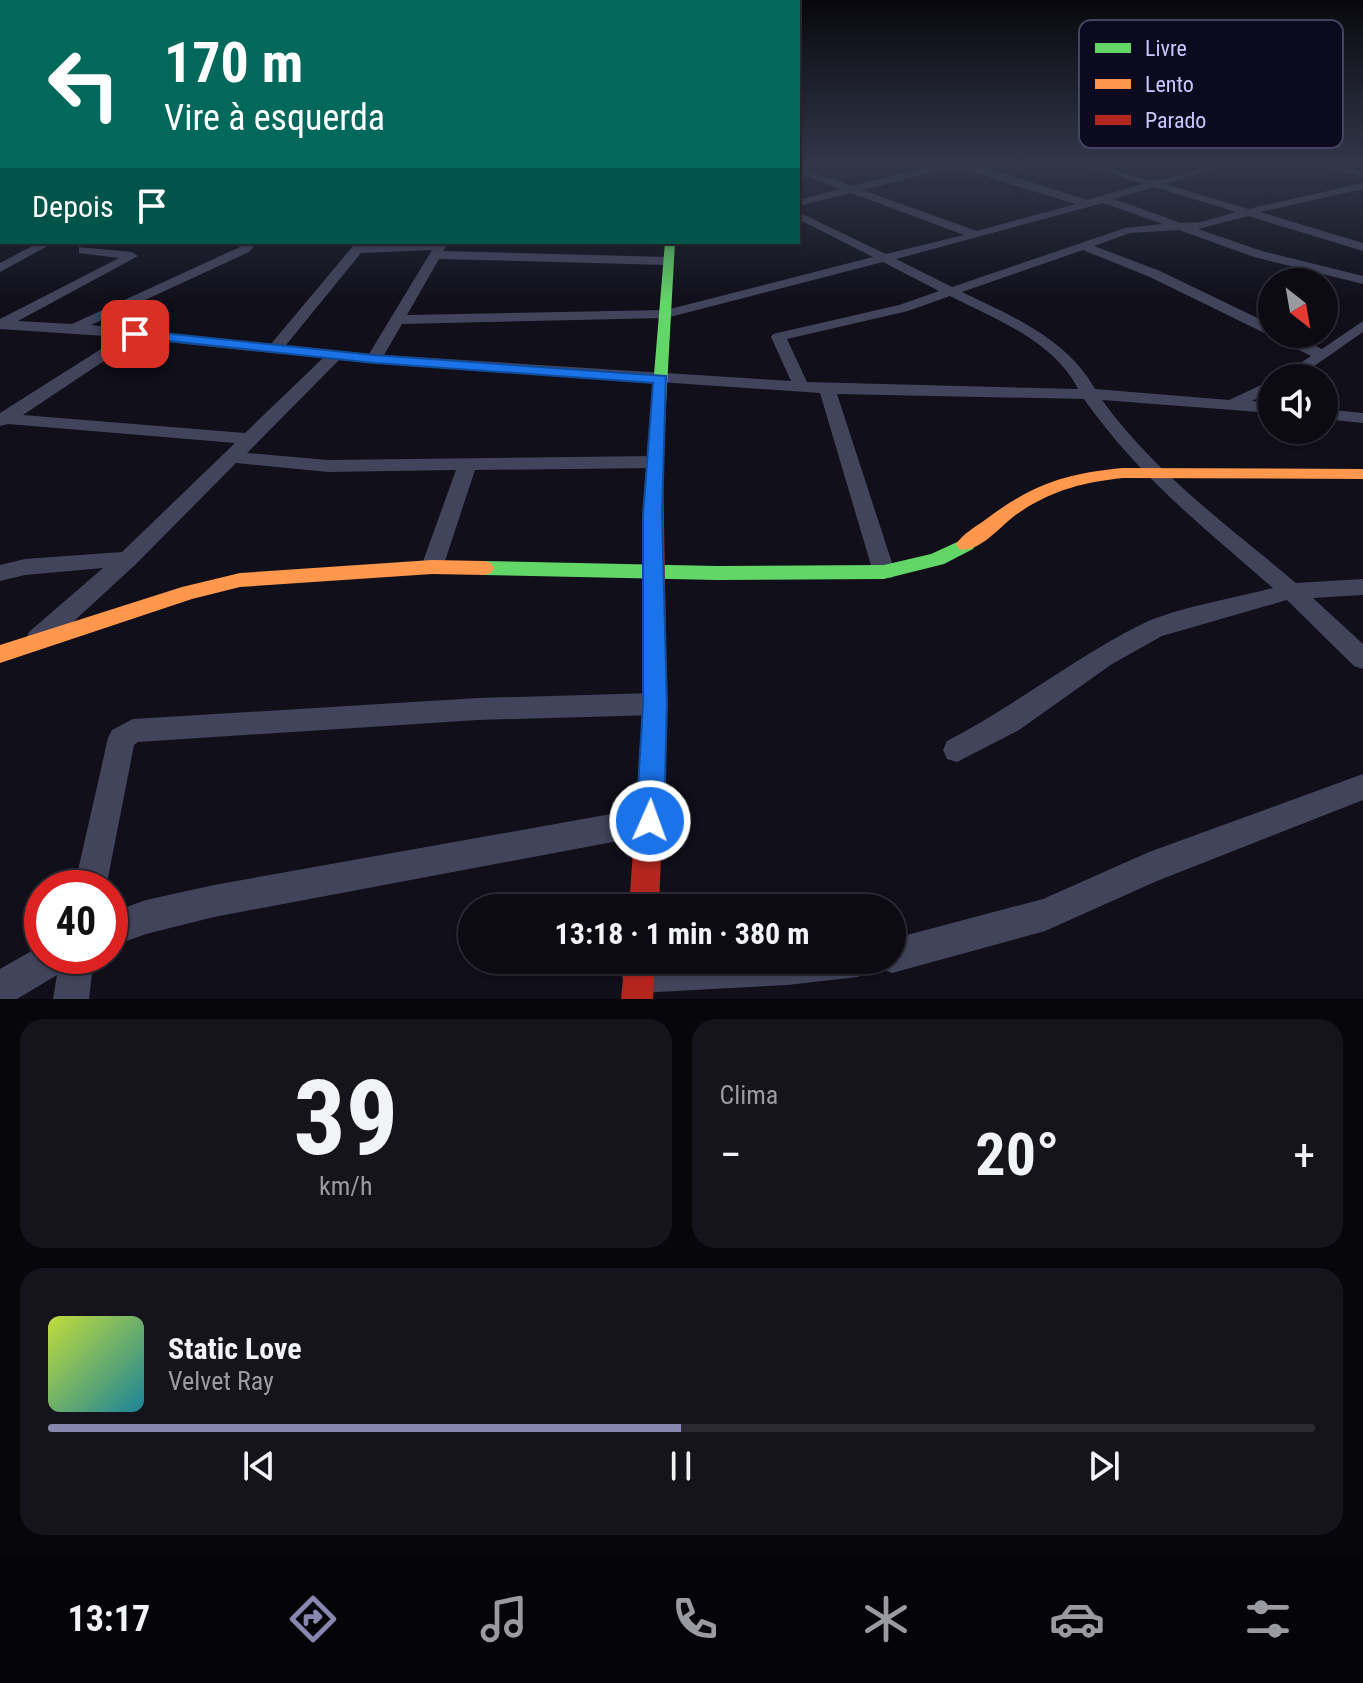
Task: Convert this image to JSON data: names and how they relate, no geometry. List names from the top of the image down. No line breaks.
{"legend":["Livre","Lento","Parado"],"north":"bottom right","page":{"turn":["170 m","Vire à esquerda"],"then":"Depois","limit":"40","trip":"13:18 · 1 min · 380 m","tile":[["39","km/h"],"Clima"],"heat":["−","20°","+"],"song":["Static Love","Velvet Ray"],"tabs":"13:17"}}
